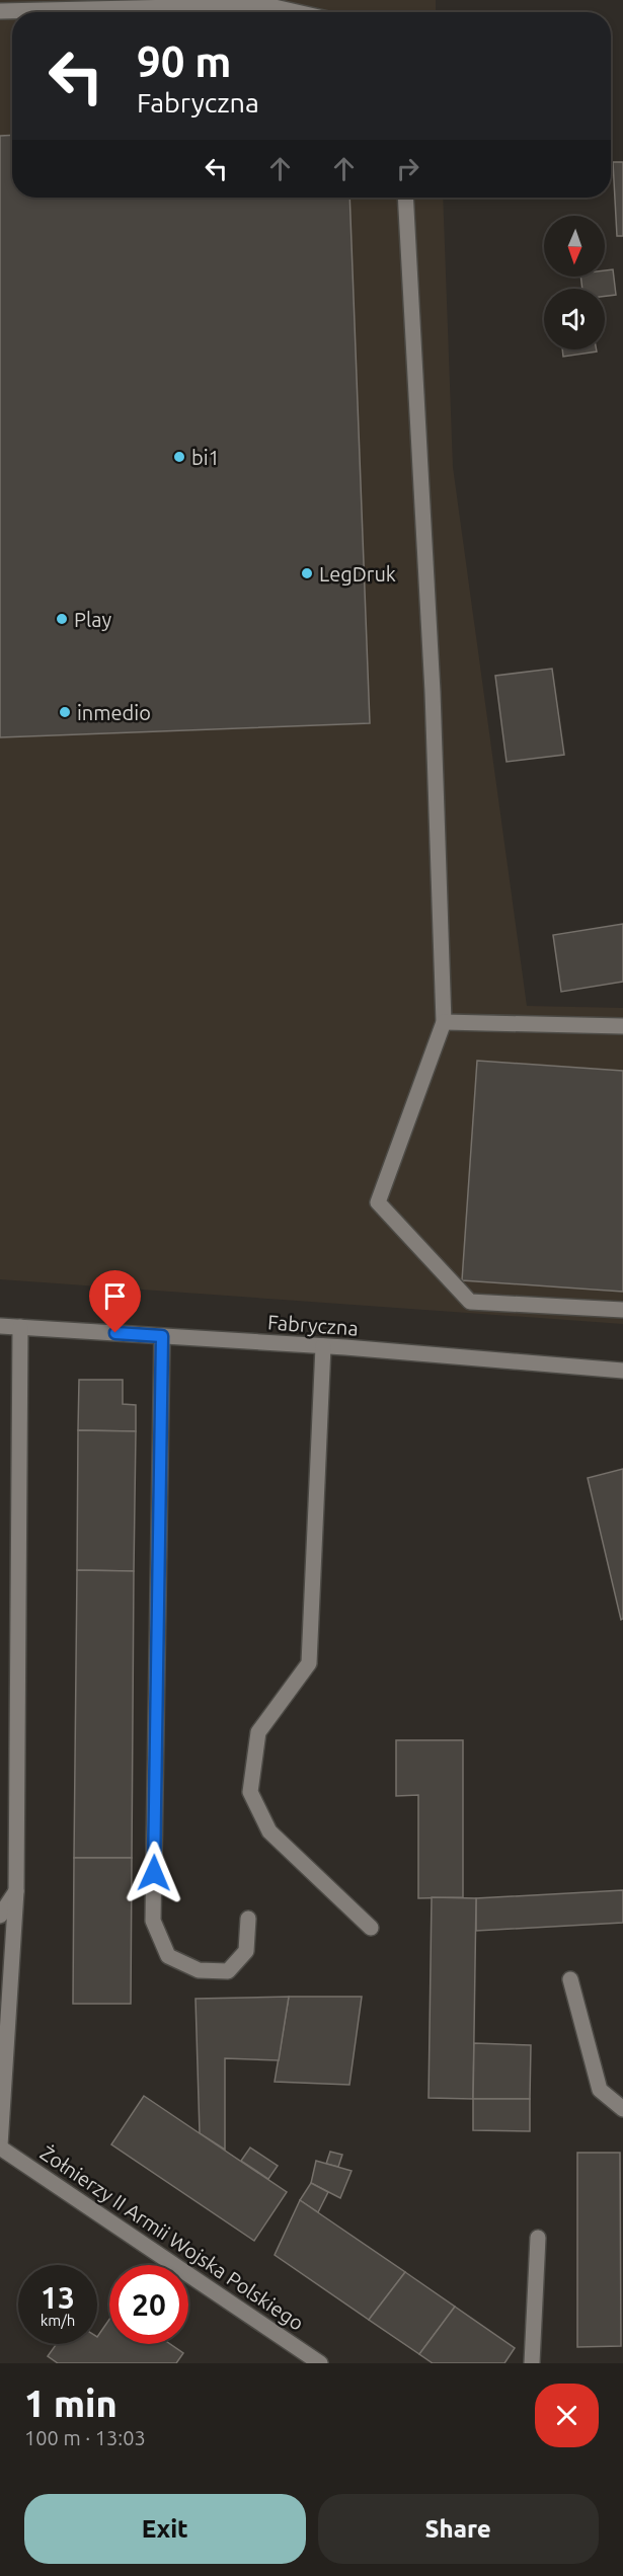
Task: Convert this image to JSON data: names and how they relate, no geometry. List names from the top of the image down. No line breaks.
{"streets":{"street":["Fabryczna","Żołnierzy II Armii Wojska Polskiego"]},"places":["bi1","LegDruk","Play","inmedio"],"north":"bottom","page":{"turn":["90 m","Fabryczna"],"speed":"13 km/h","limit":"20","heading":["1 min","100 m · 13:03"],"buttons":["Exit","Share"]}}
